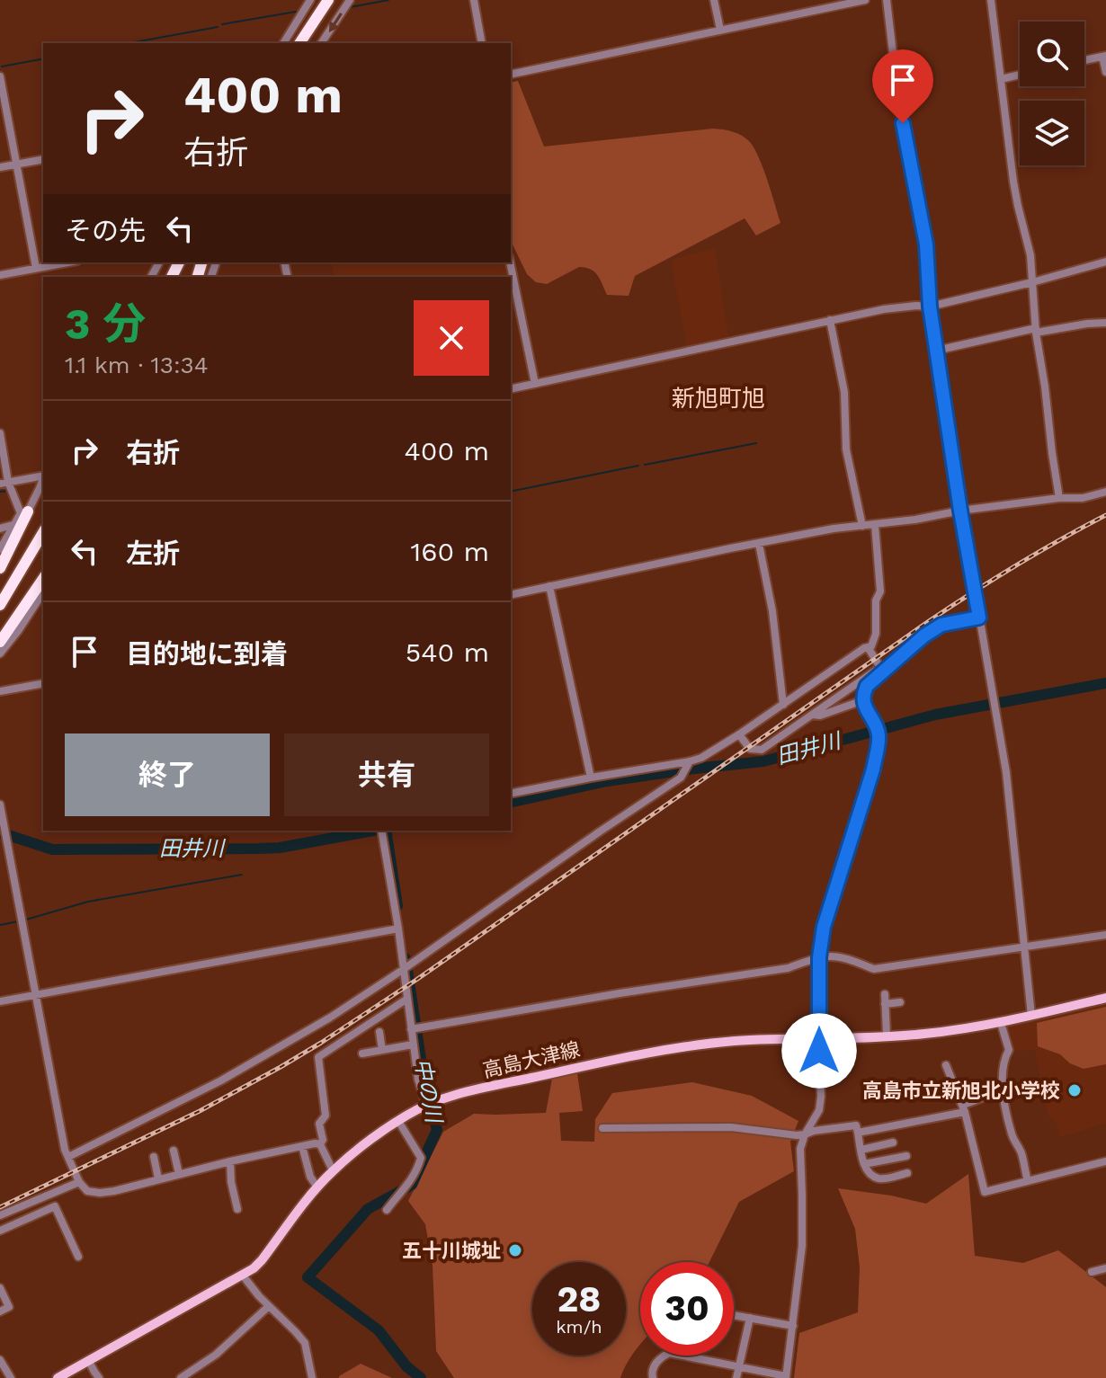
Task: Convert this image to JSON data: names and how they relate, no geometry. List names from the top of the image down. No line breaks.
{"streets":{"main road":["高島大津線"]},"districts":["新旭町旭"],"water":["田井川","中の川"],"places":["高島市立新旭北小学校","五十川城址"],"page":{"turn":["400 m","右折"],"then":"その先","heading":["3 分","1.1 km · 13:34"],"list":[{"name":"右折","value":"400 m"},{"name":"左折","value":"160 m"},{"name":"目的地に到着","value":"540 m"}],"buttons":["終了","共有"],"speed":"28 km/h","limit":"30"}}
